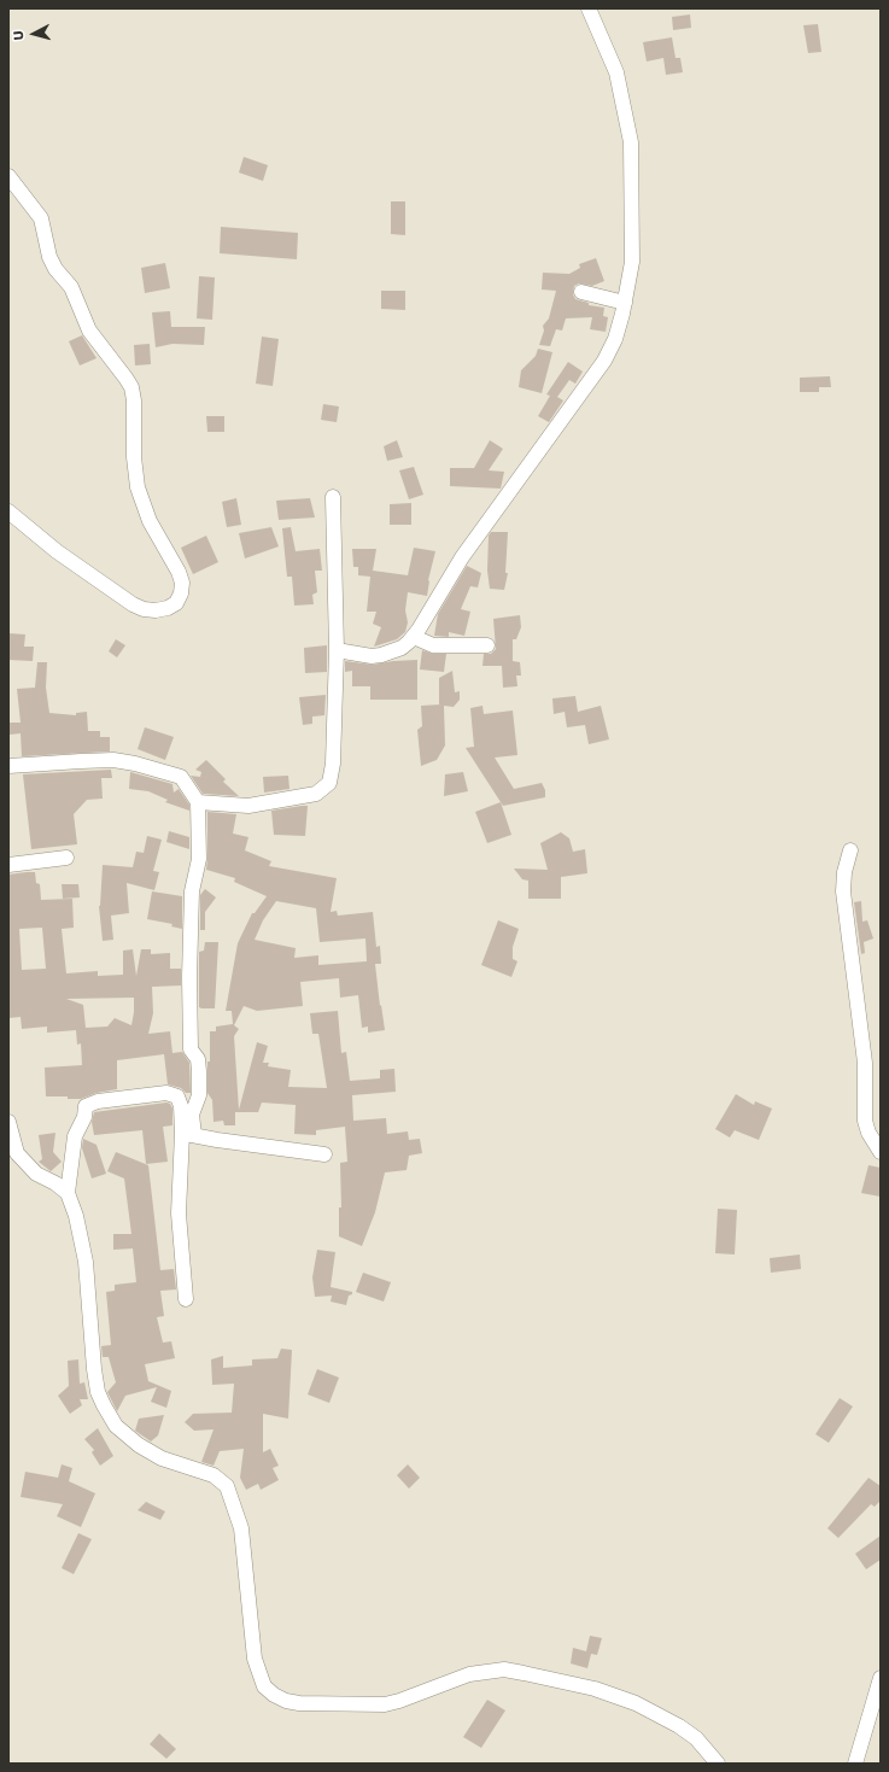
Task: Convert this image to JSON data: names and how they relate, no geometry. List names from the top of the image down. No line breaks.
{"north":"left"}
